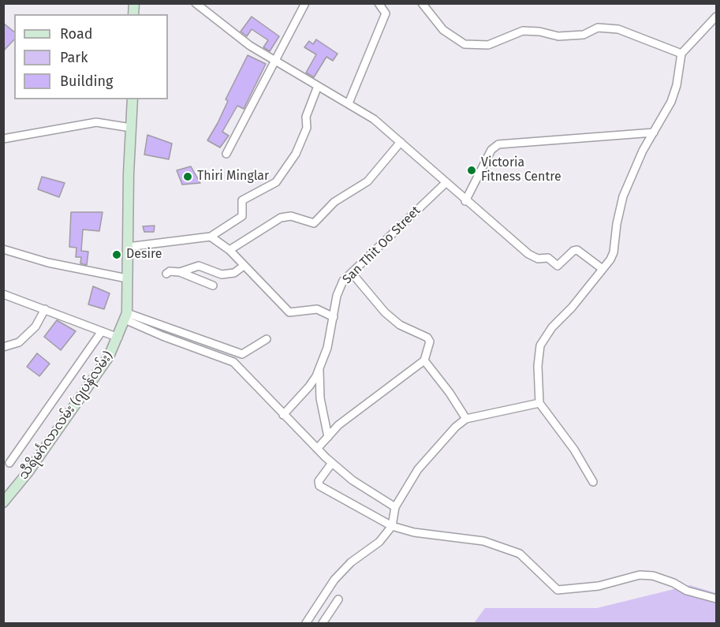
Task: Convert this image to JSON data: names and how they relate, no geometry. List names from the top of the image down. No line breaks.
{"streets":{"street":["San Thit Oo Street","သီရိမင်္ဂလာလမ်း (ဂျပန်လမ်း)"]},"places":["Victoria Fitness Centre","Thiri Minglar","Desire"],"legend":["Road","Park","Building"]}
